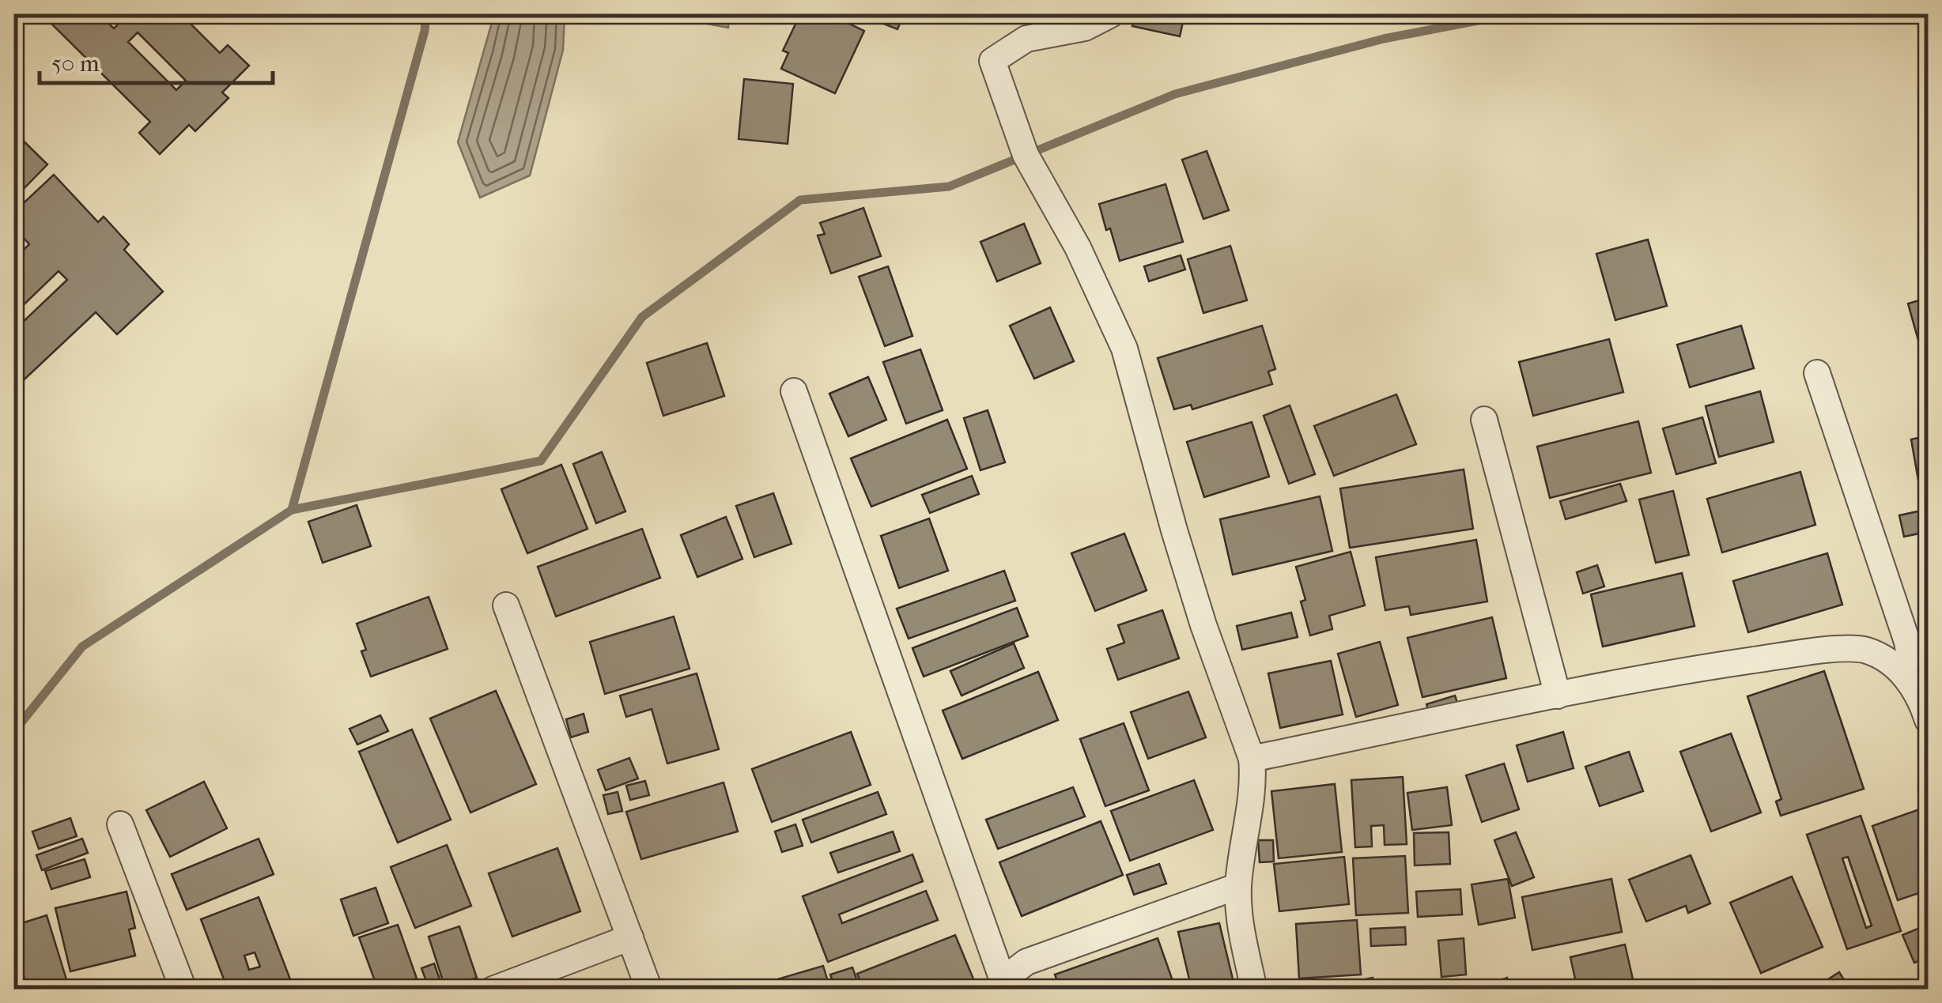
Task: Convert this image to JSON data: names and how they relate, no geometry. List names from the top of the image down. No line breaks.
{"scale_bar":"50 m"}
